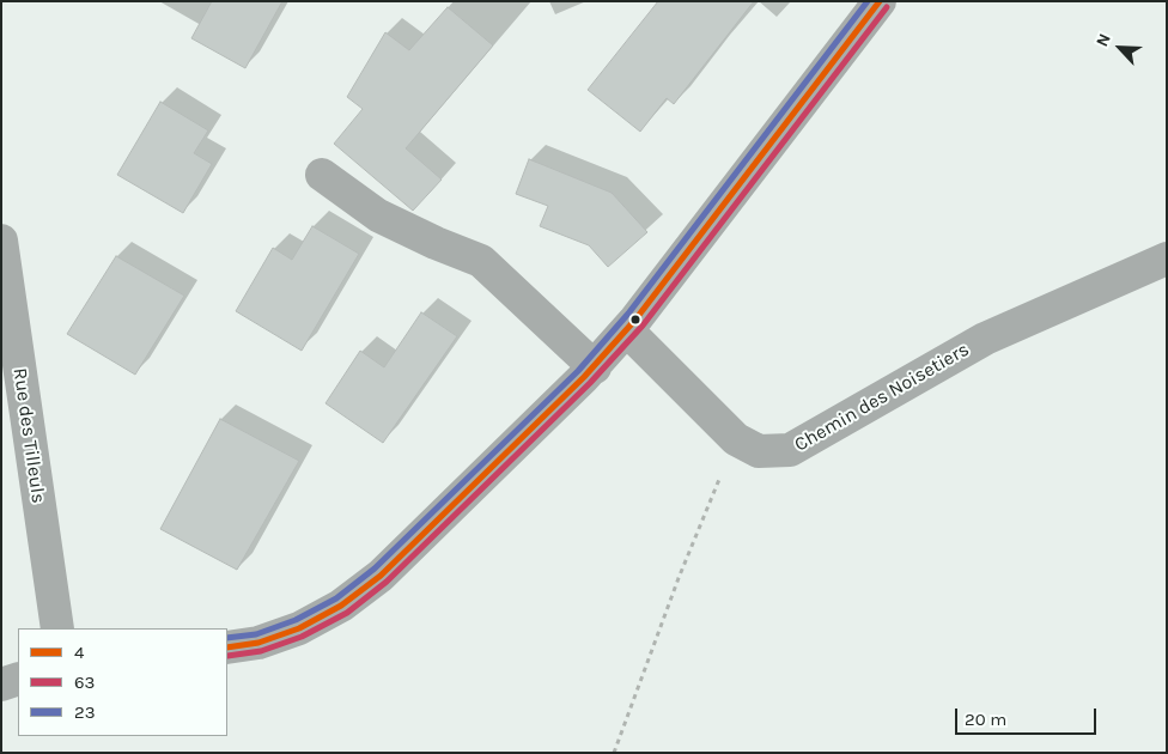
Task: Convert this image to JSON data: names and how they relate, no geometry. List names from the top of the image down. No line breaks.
{"streets":{"street":["Chemin des Noisetiers","Rue des Tilleuls"]},"lines":["transit line 4","transit line 23","transit line 63"],"legend":["4","63","23"],"scale_bar":"20 m","north":"top left"}
